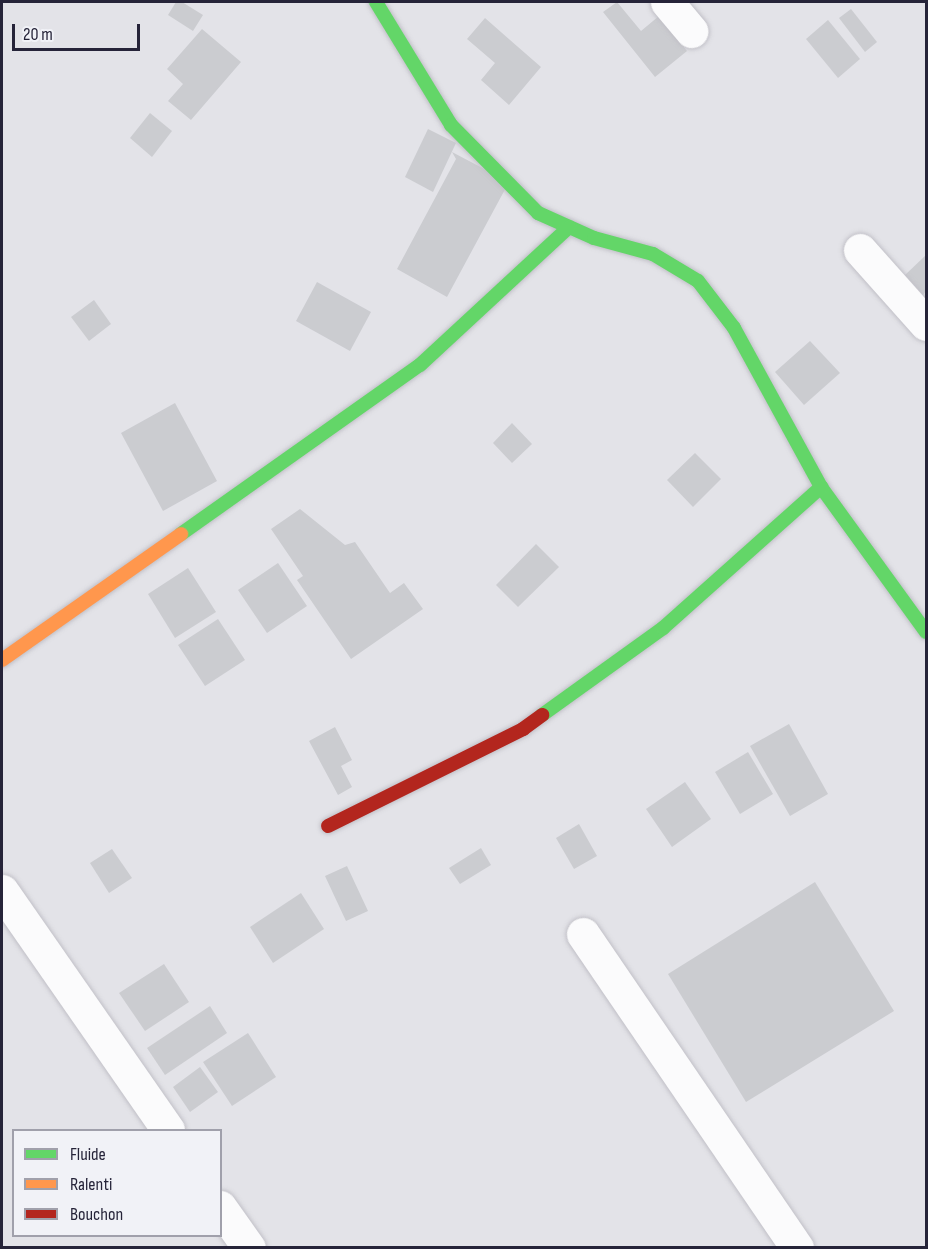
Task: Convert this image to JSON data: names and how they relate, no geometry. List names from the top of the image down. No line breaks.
{"legend":["Fluide","Ralenti","Bouchon"],"scale_bar":"20 m"}
